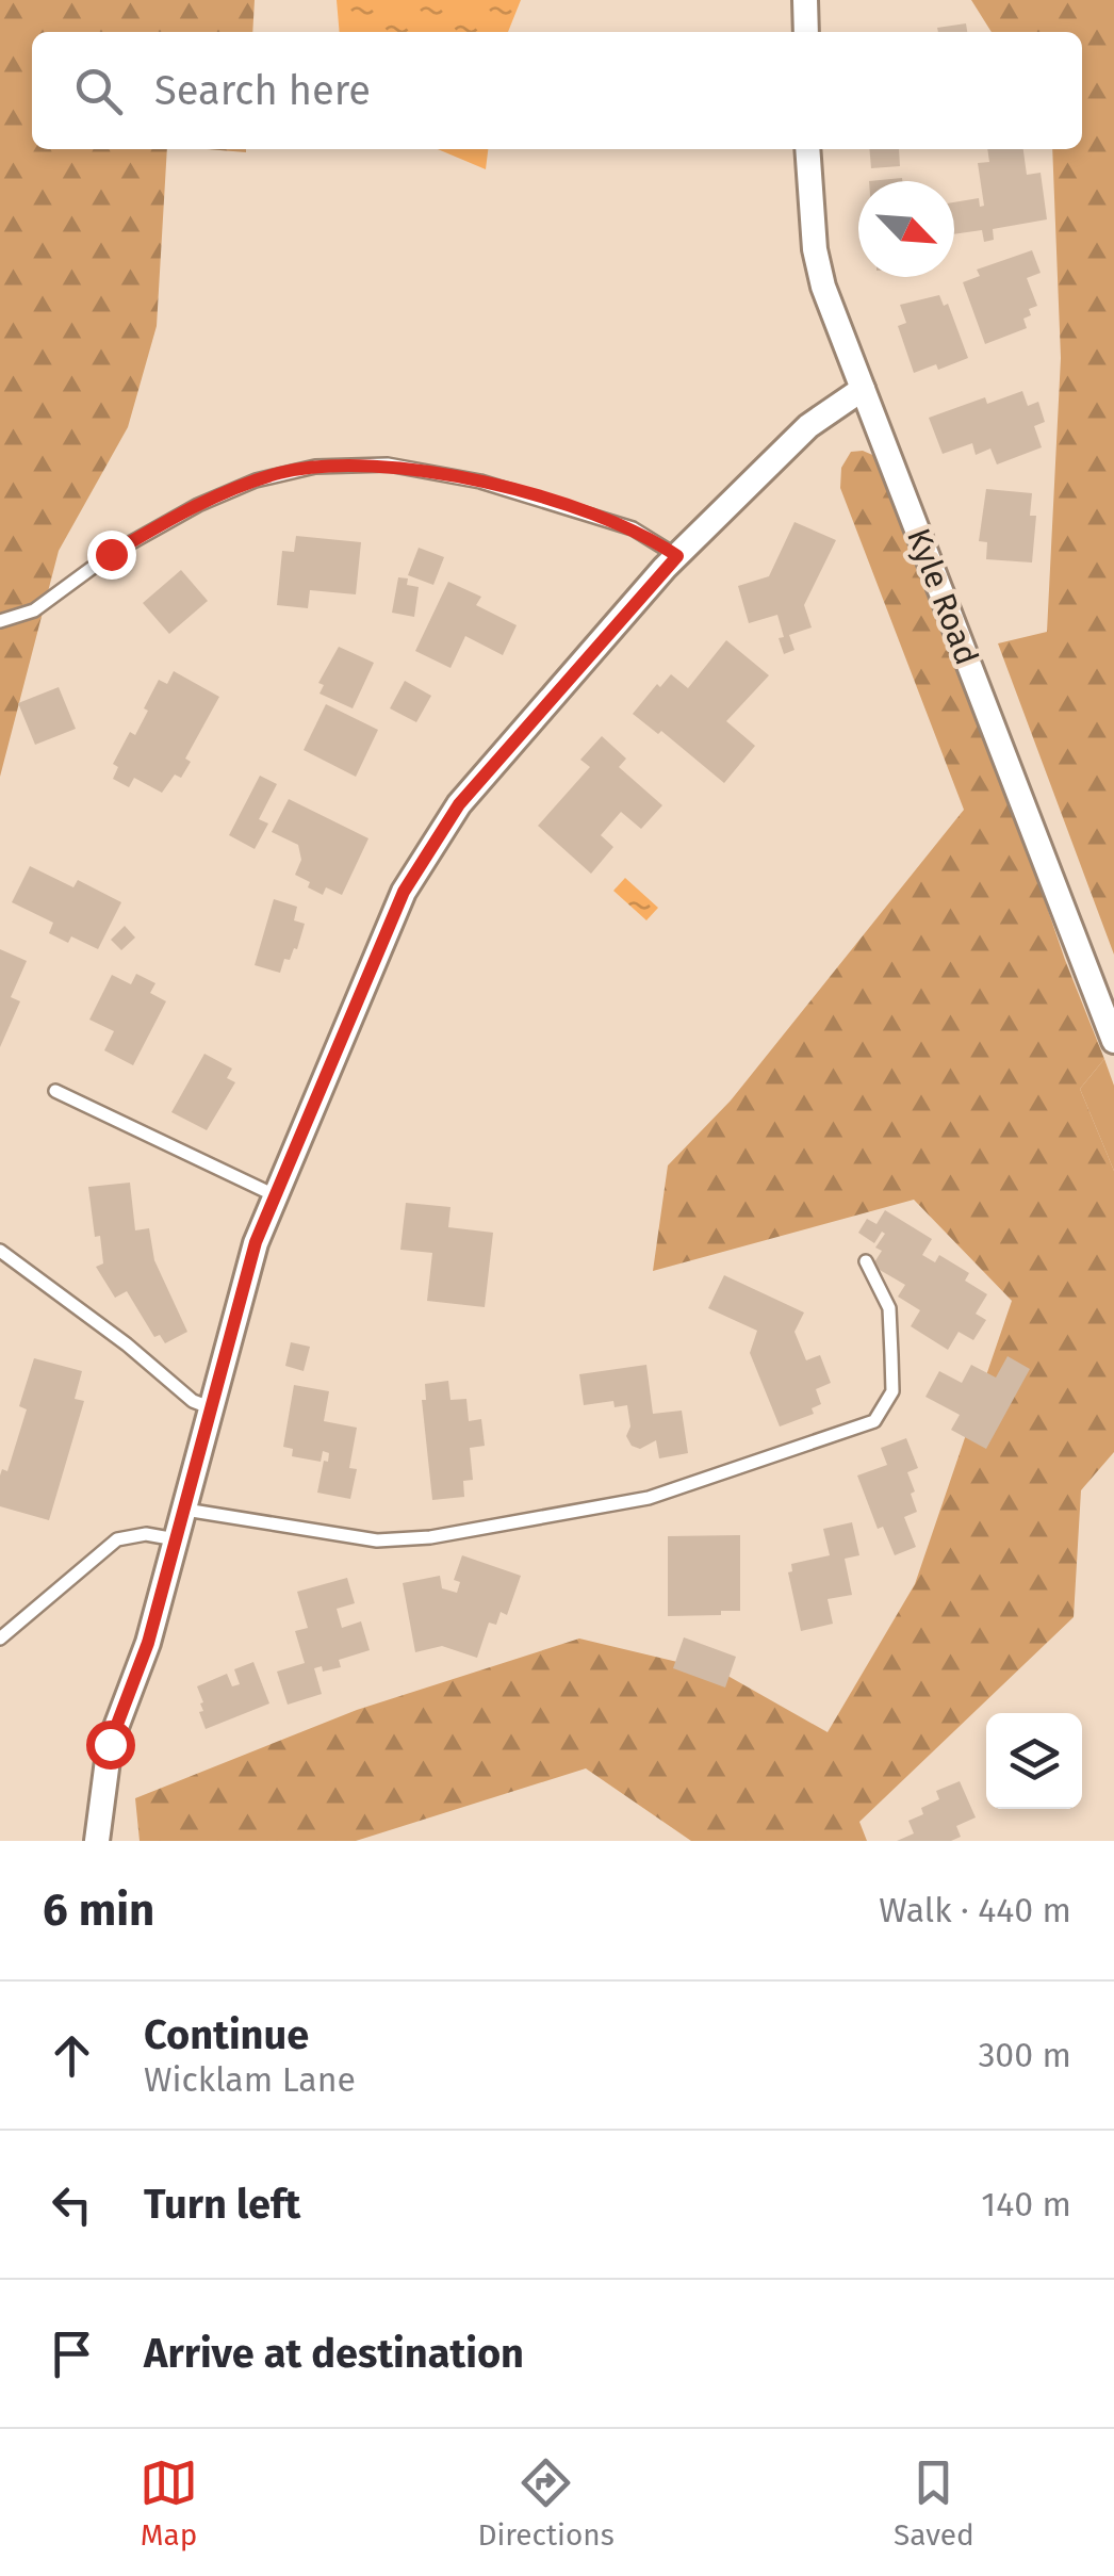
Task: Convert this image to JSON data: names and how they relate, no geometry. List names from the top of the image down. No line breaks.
{"streets":{"street":["Kyle Road"]},"north":"bottom right","page":{"search":"Search here","heading":["6 min","Walk · 440 m"],"list":[["Continue","Wicklam Lane","300 m"],["Turn left","140 m"],"Arrive at destination"],"nav":["Map","Directions","Saved"]}}
